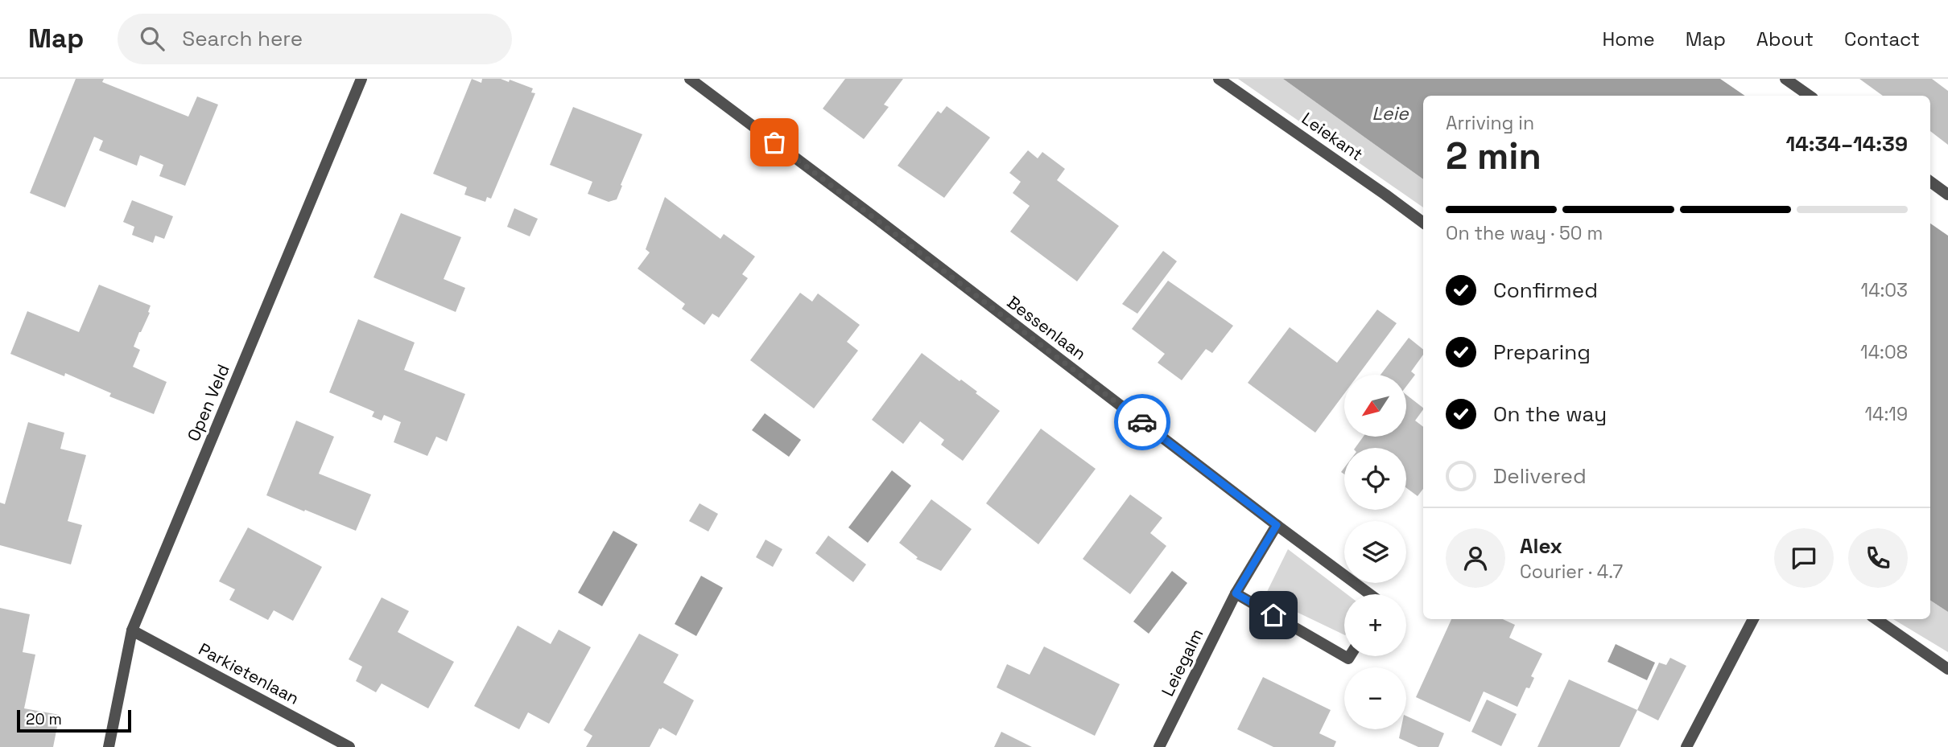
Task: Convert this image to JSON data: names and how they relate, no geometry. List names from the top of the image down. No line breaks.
{"streets":{"street":["Leiekant","Bessenlaan","Open Veld","Leiegalm","Parkietenlaan"]},"crossings":[["Bessenlaan","Leiegalm"],["Open Veld","Parkietenlaan"]],"water":["Leie"],"scale_bar":"20 m","north":"bottom left","page":{"header":"Map","search":"Search here","nav":["Home","Map","About","Contact"],"heading":["2 min","Arriving in","14:34–14:39"],"panel":["Alex","Courier · 4.7"],"bar":"On the way · 50 m","list":[["Confirmed","14:03"],["Preparing","14:08"],["On the way","14:19"],"Delivered"],"map_buttons":["+","−"],"scale":"20 m"}}
